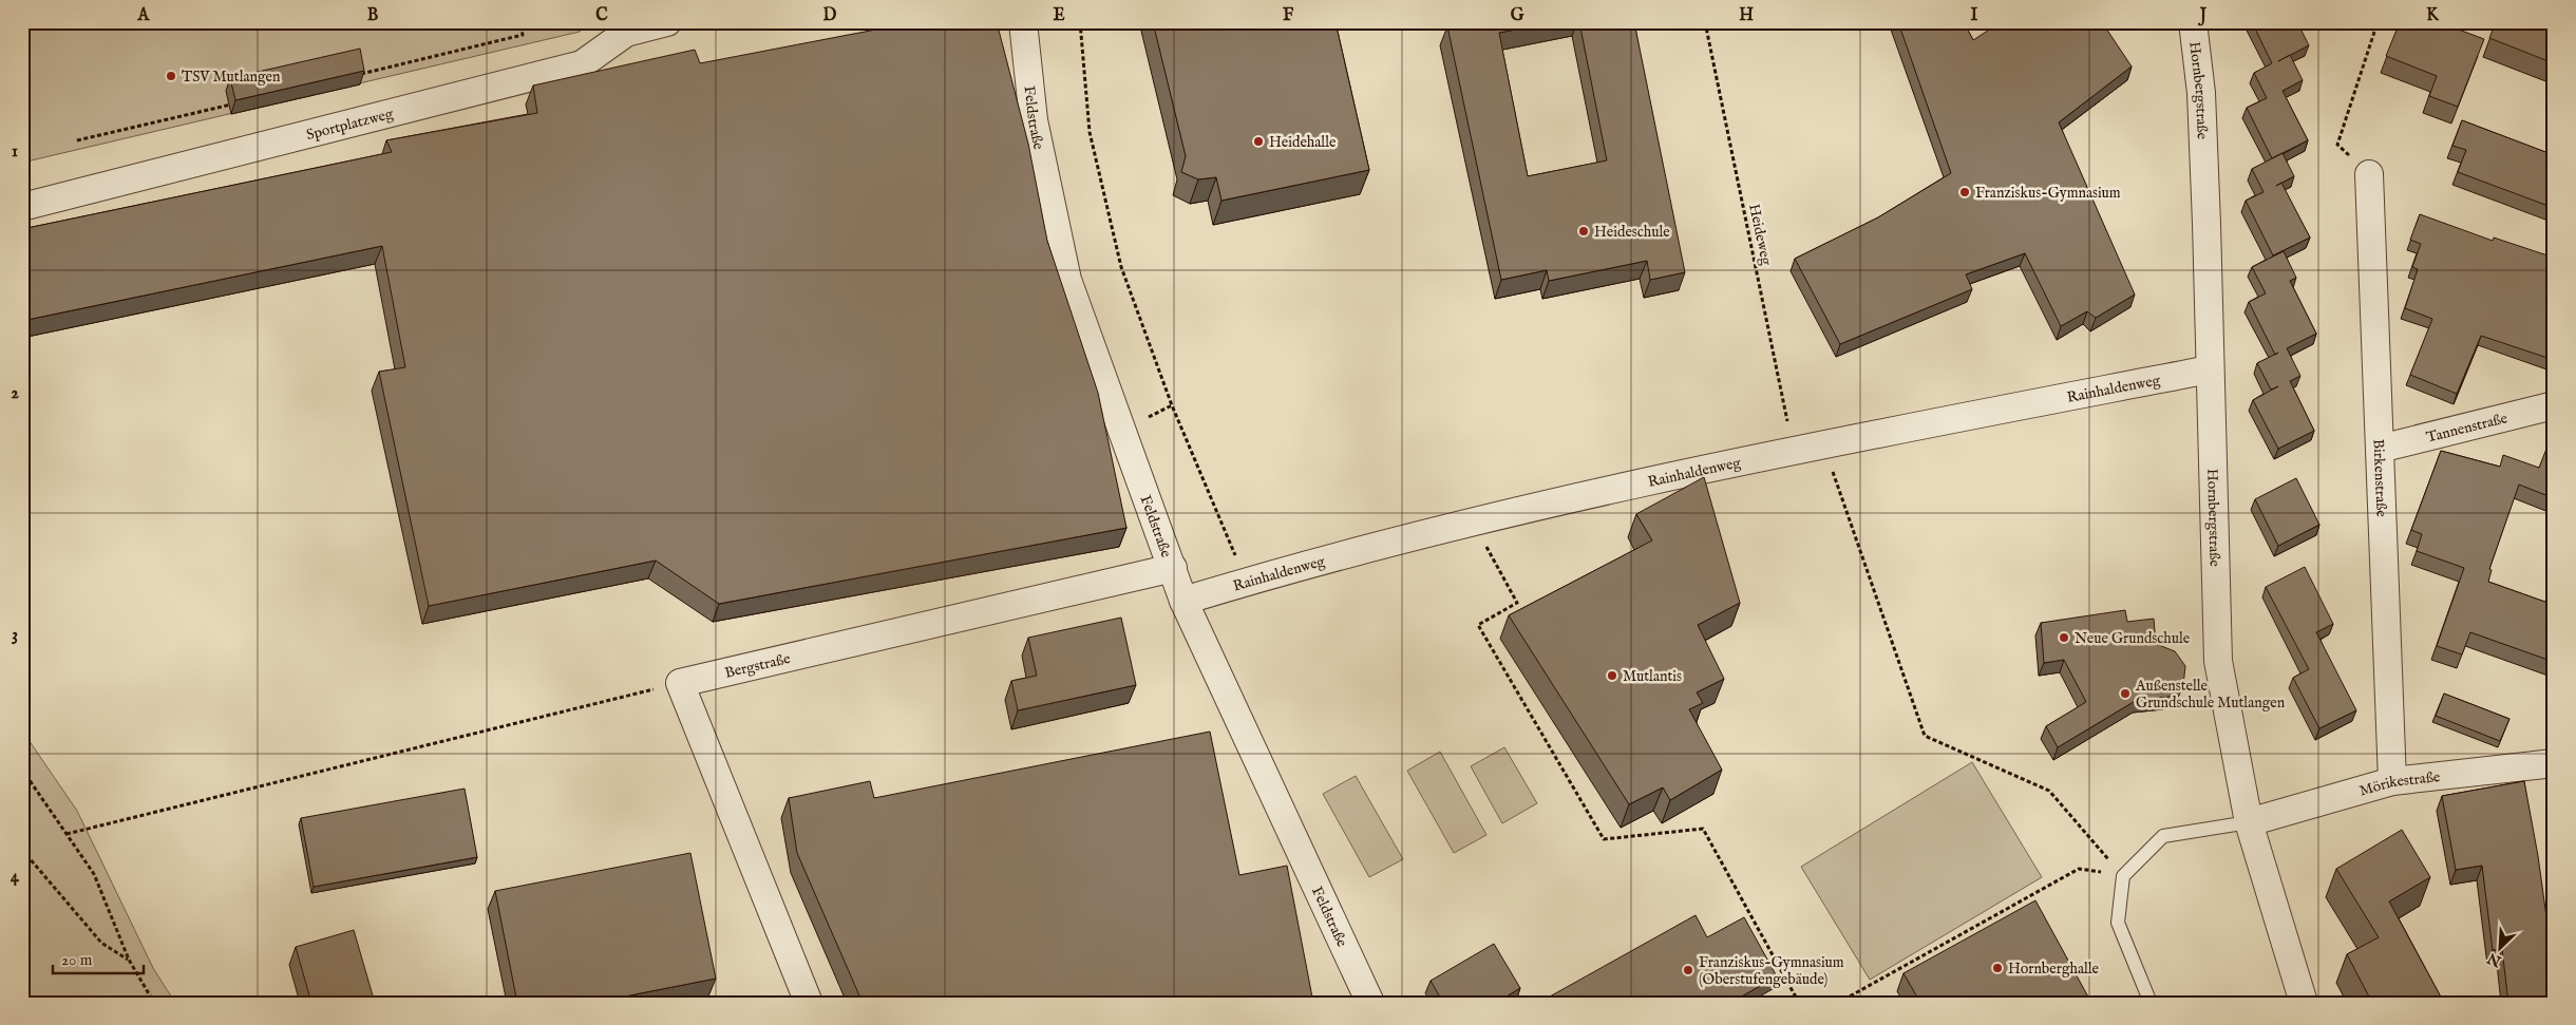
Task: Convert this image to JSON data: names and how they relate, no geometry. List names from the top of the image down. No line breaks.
{"streets":{"street":["Hornbergstraße","Feldstraße","Sportplatzweg","Rainhaldenweg","Tannenstraße","Birkenstraße","Bergstraße","Mörikestraße"],"path":["Heideweg"]},"crossings":[["Hornbergstraße","Rainhaldenweg"],["Hornbergstraße","Mörikestraße"],["Feldstraße","Rainhaldenweg"],["Feldstraße","Bergstraße"],["Heideweg","Rainhaldenweg"],["Tannenstraße","Birkenstraße"],["Birkenstraße","Mörikestraße"]],"places":["TSV Mutlangen","Heidehalle","Franziskus-Gymnasium","Heideschule","Neue Grundschule","Mutlantis","Außenstelle Grundschule Mutlangen","Hornberghalle","Franziskus-Gymnasium (Oberstufengebäude)"],"scale_bar":"20 m","north":"bottom left","grid":{"columns":["A","B","C","D","E","F","G","H","I","J","K"],"rows":["1","2","3","4"]}}
